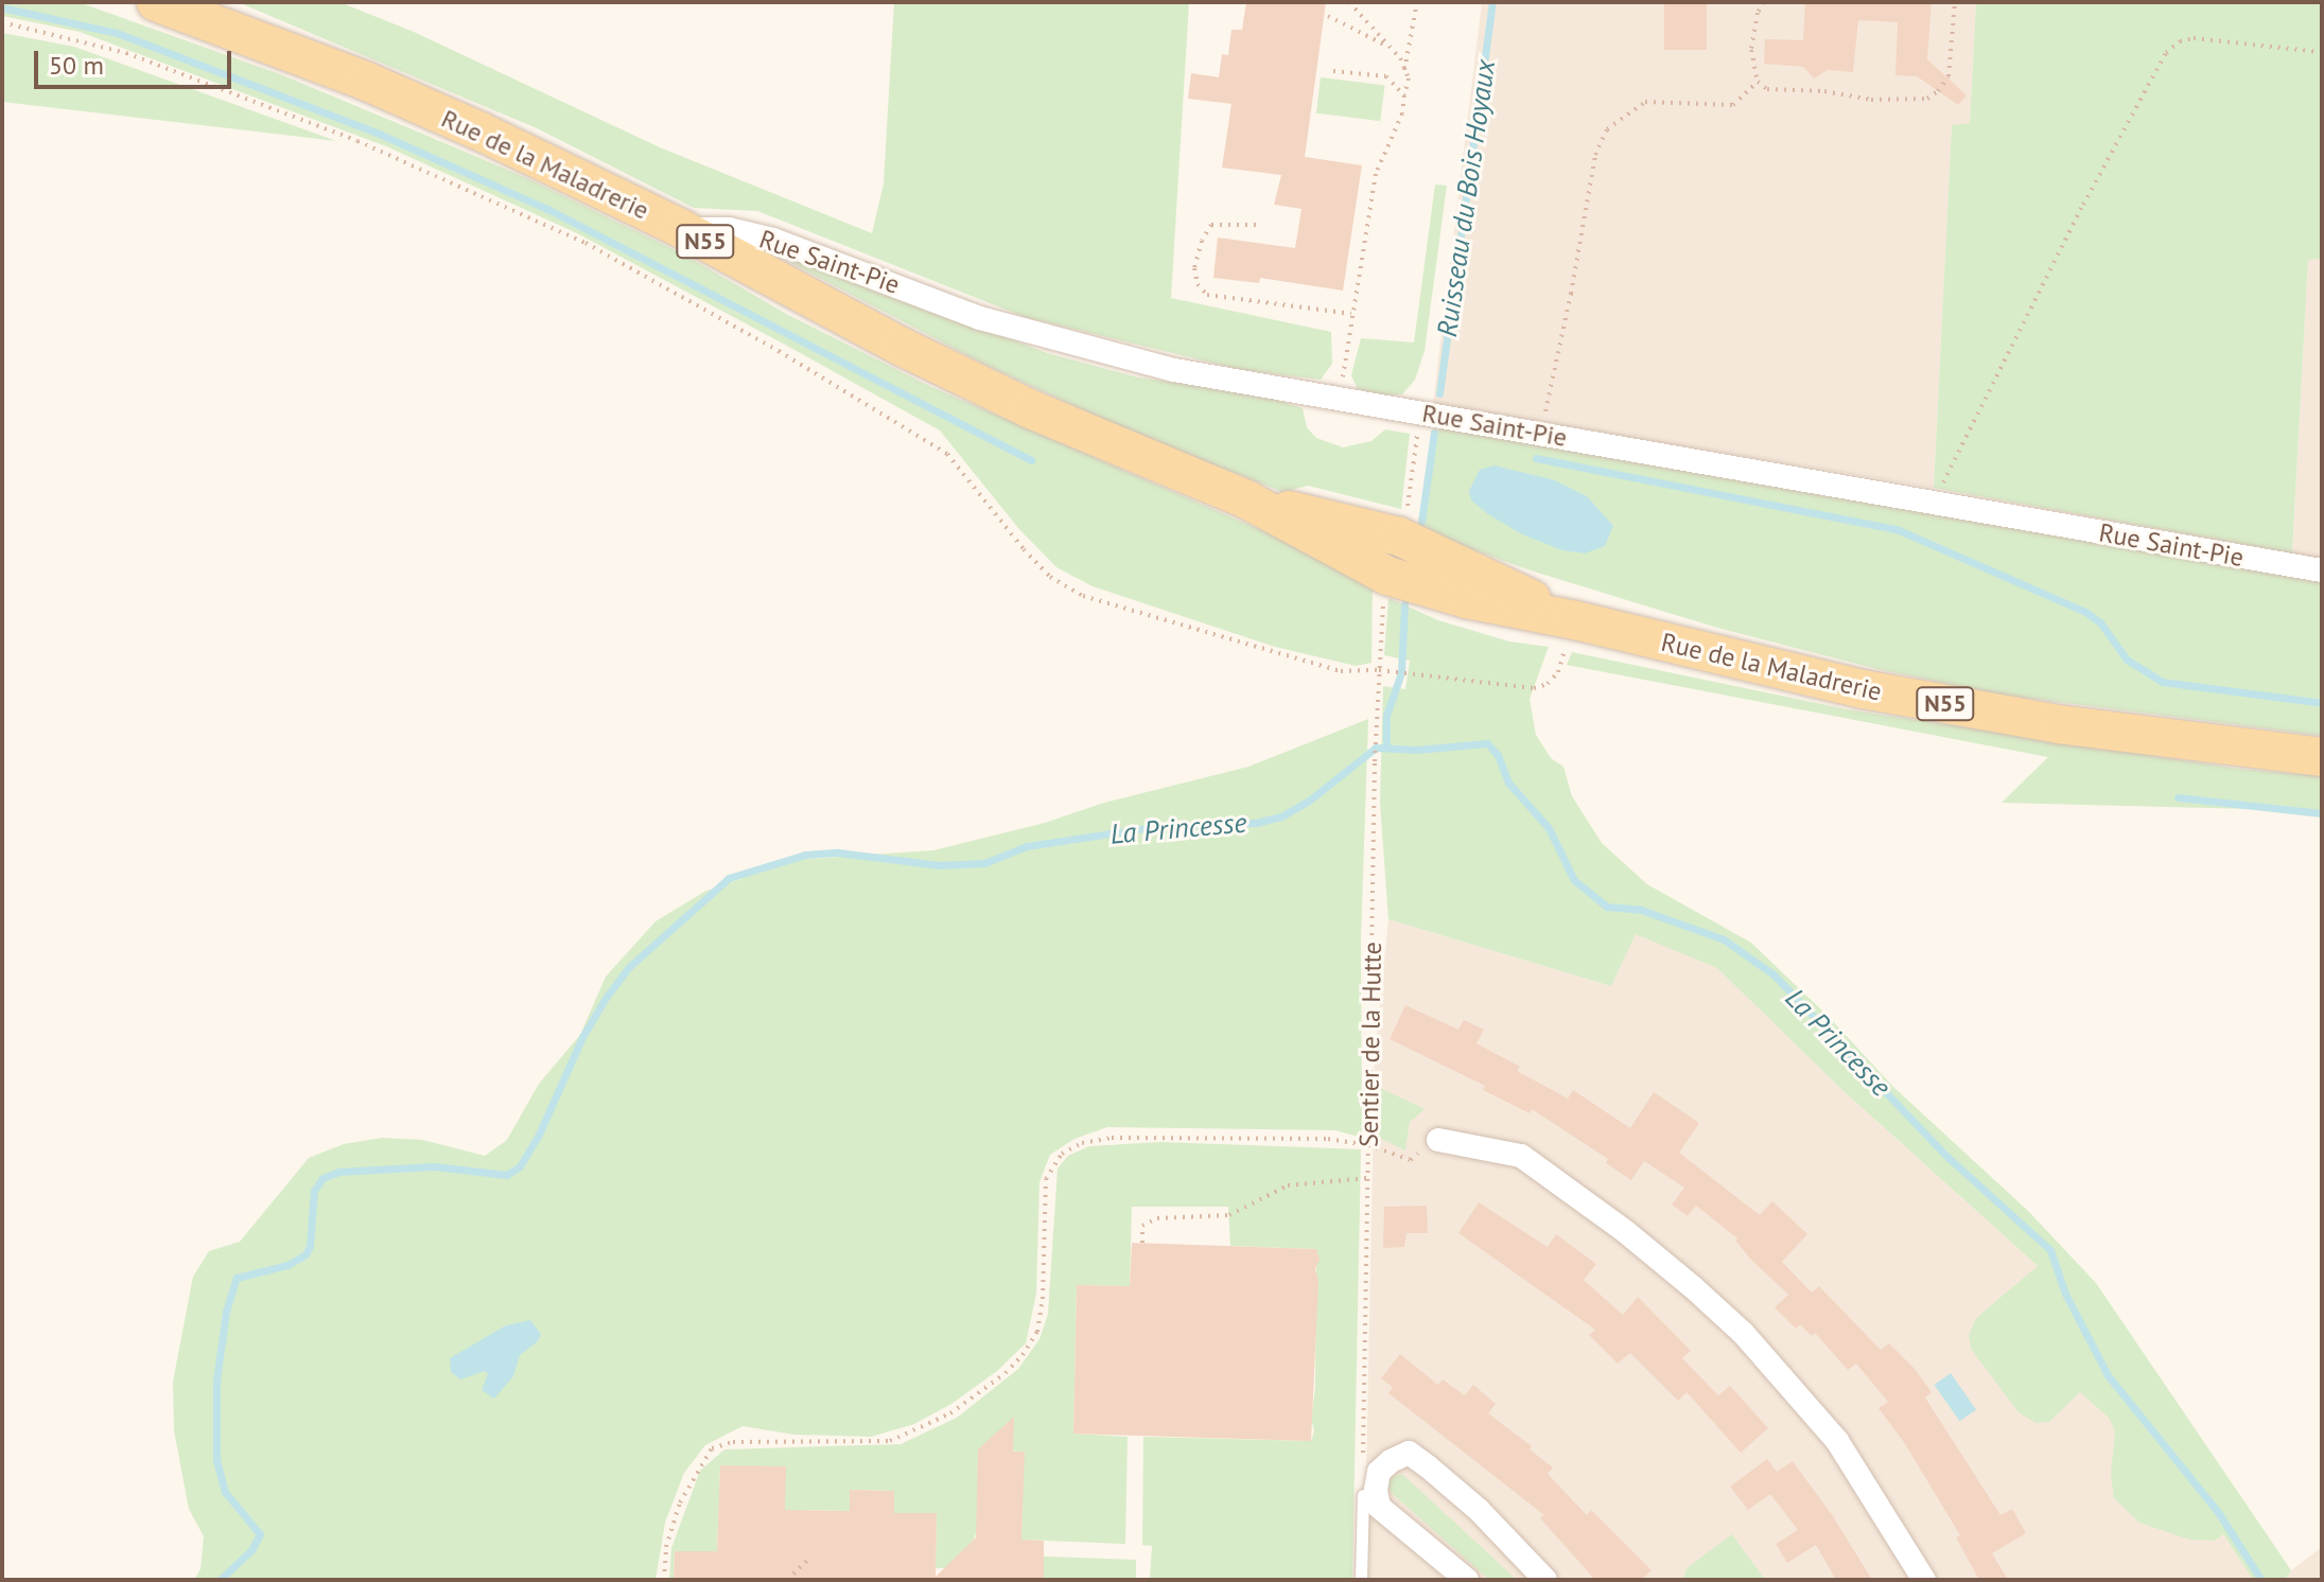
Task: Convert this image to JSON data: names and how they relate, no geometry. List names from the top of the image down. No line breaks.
{"streets":{"main road":["Rue de la Maladrerie","N55"],"street":["Rue Saint-Pie"],"path":["Sentier de la Hutte"]},"crossings":[["Rue de la Maladrerie","Rue Saint-Pie"]],"water":["Ruisseau du Bois Hoyaux","La Princesse"],"scale_bar":"50 m"}
